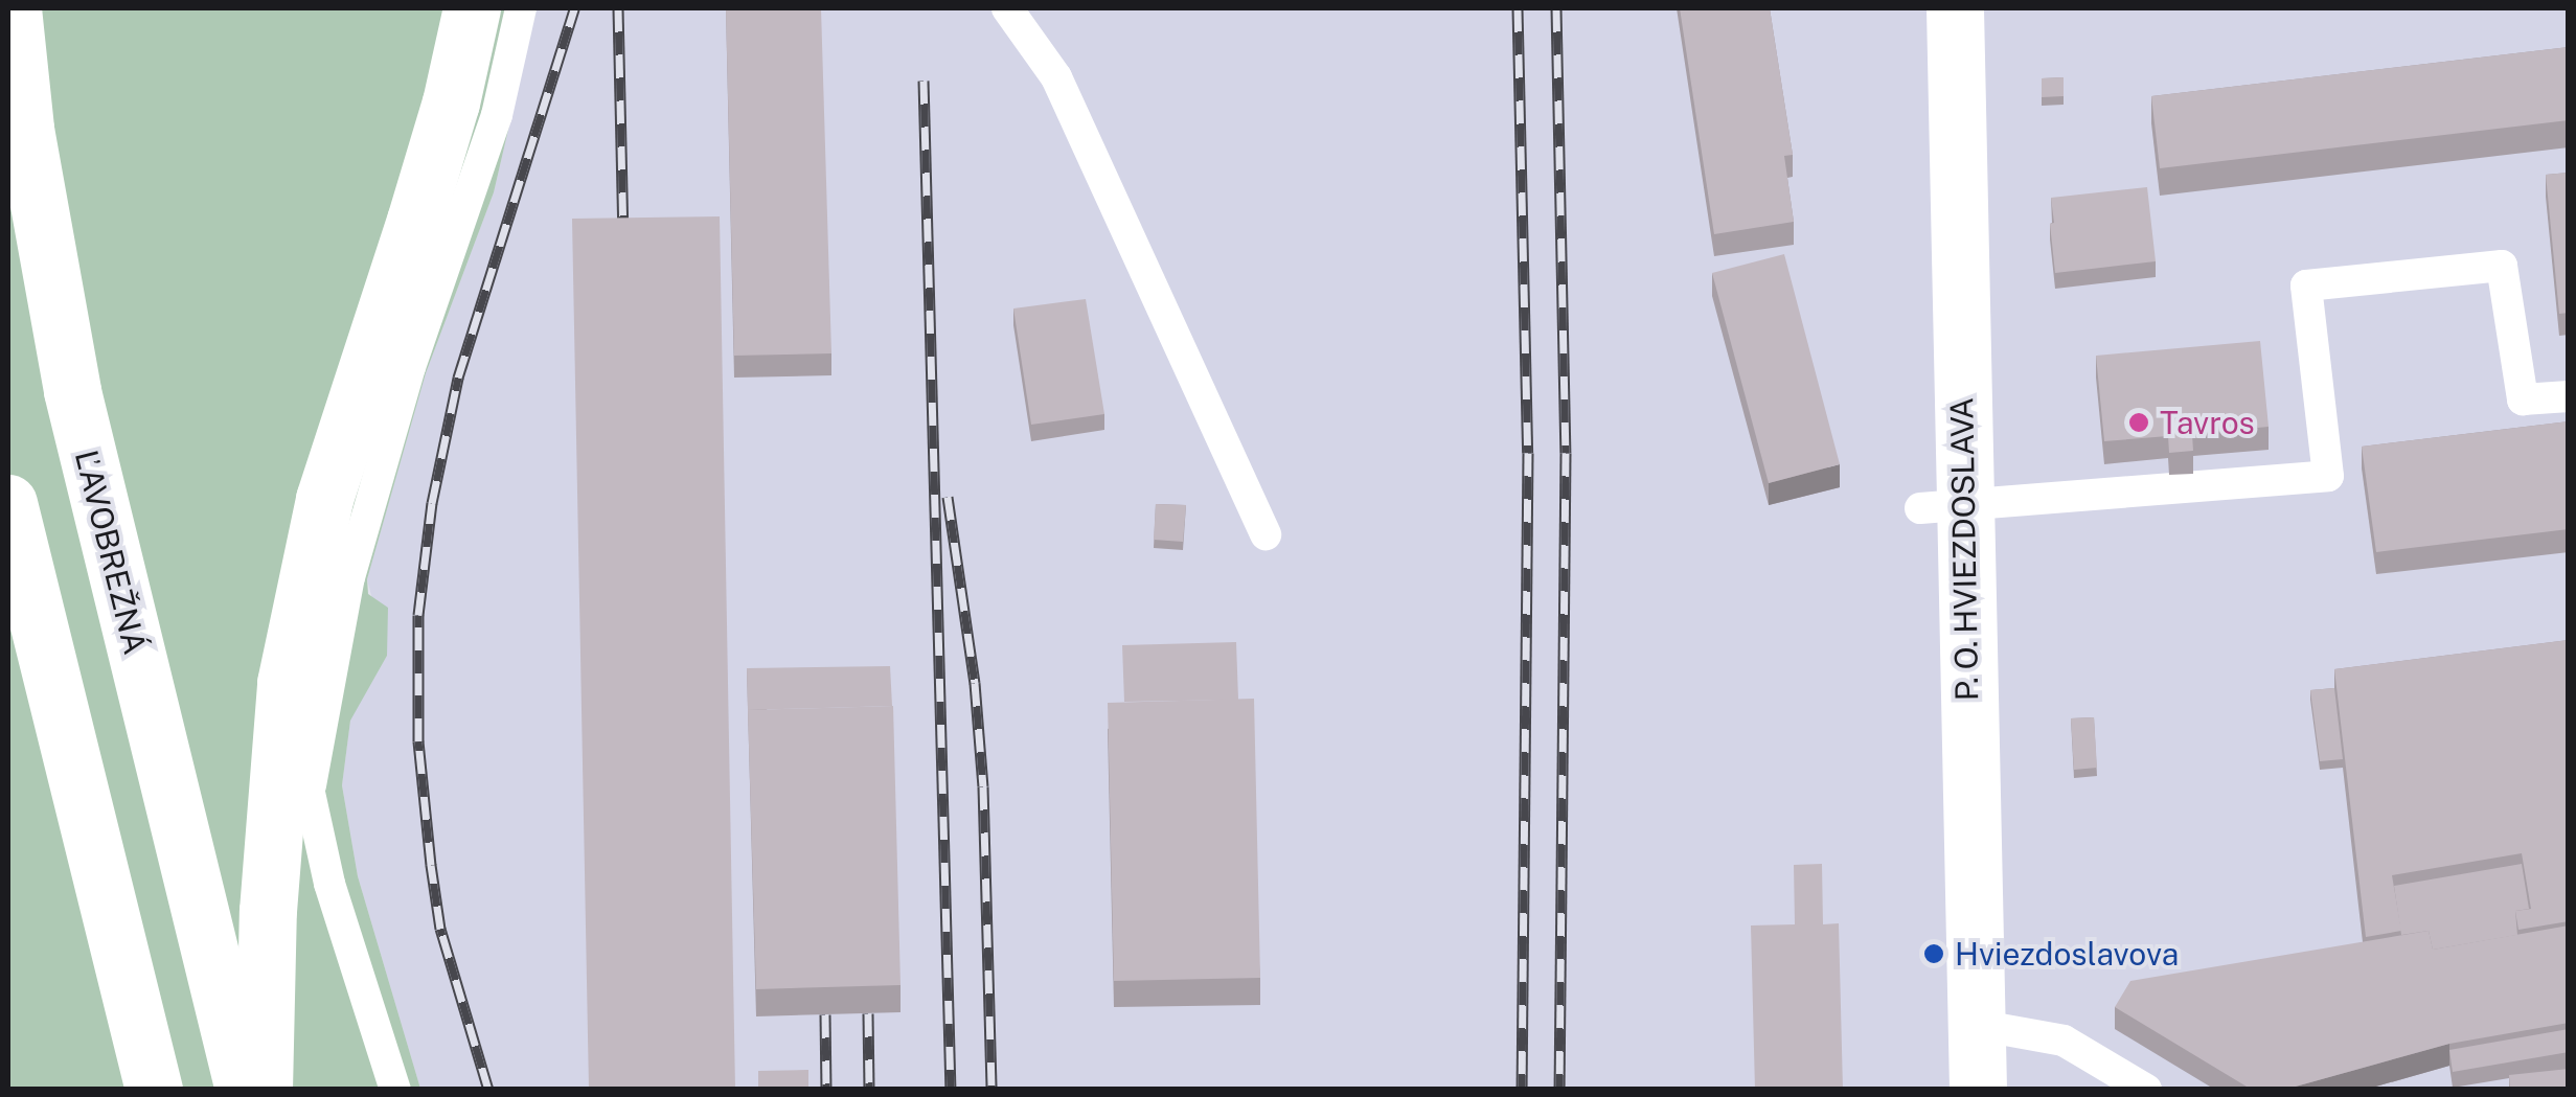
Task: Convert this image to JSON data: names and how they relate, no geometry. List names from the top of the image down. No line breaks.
{"streets":{"main road":["P. O. HVIEZDOSLAVA","ĽAVOBREŽNÁ"]},"places":["Tavros","Hviezdoslavova"]}
